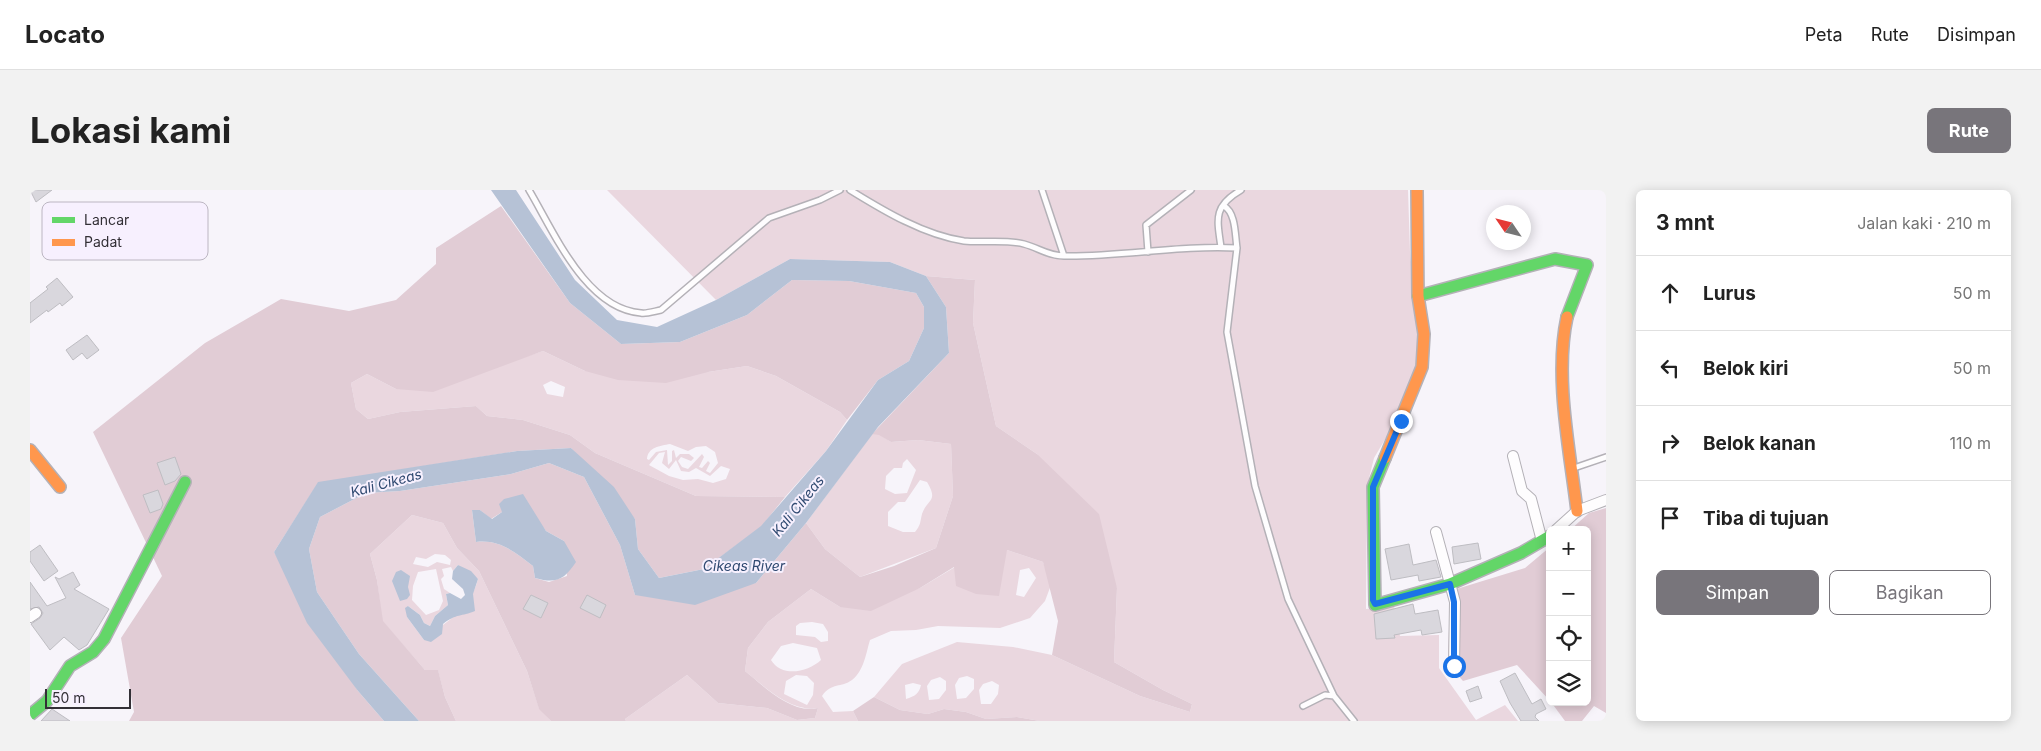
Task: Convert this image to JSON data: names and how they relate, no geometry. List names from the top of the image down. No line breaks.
{"water":["Kali Cikeas","Cikeas River"],"legend":["Lancar","Padat"],"scale_bar":"50 m","north":"top left","page":{"header":"Locato","nav":["Peta","Rute","Disimpan"],"buttons":["Rute",["Simpan","Bagikan"]],"title":"Lokasi kami","heading":["3 mnt","Jalan kaki · 210 m"],"list":[["Lurus","50 m"],["Belok kiri","50 m"],["Belok kanan","110 m"],"Tiba di tujuan"],"map_buttons":["+","−"],"scale":"50 m"}}
